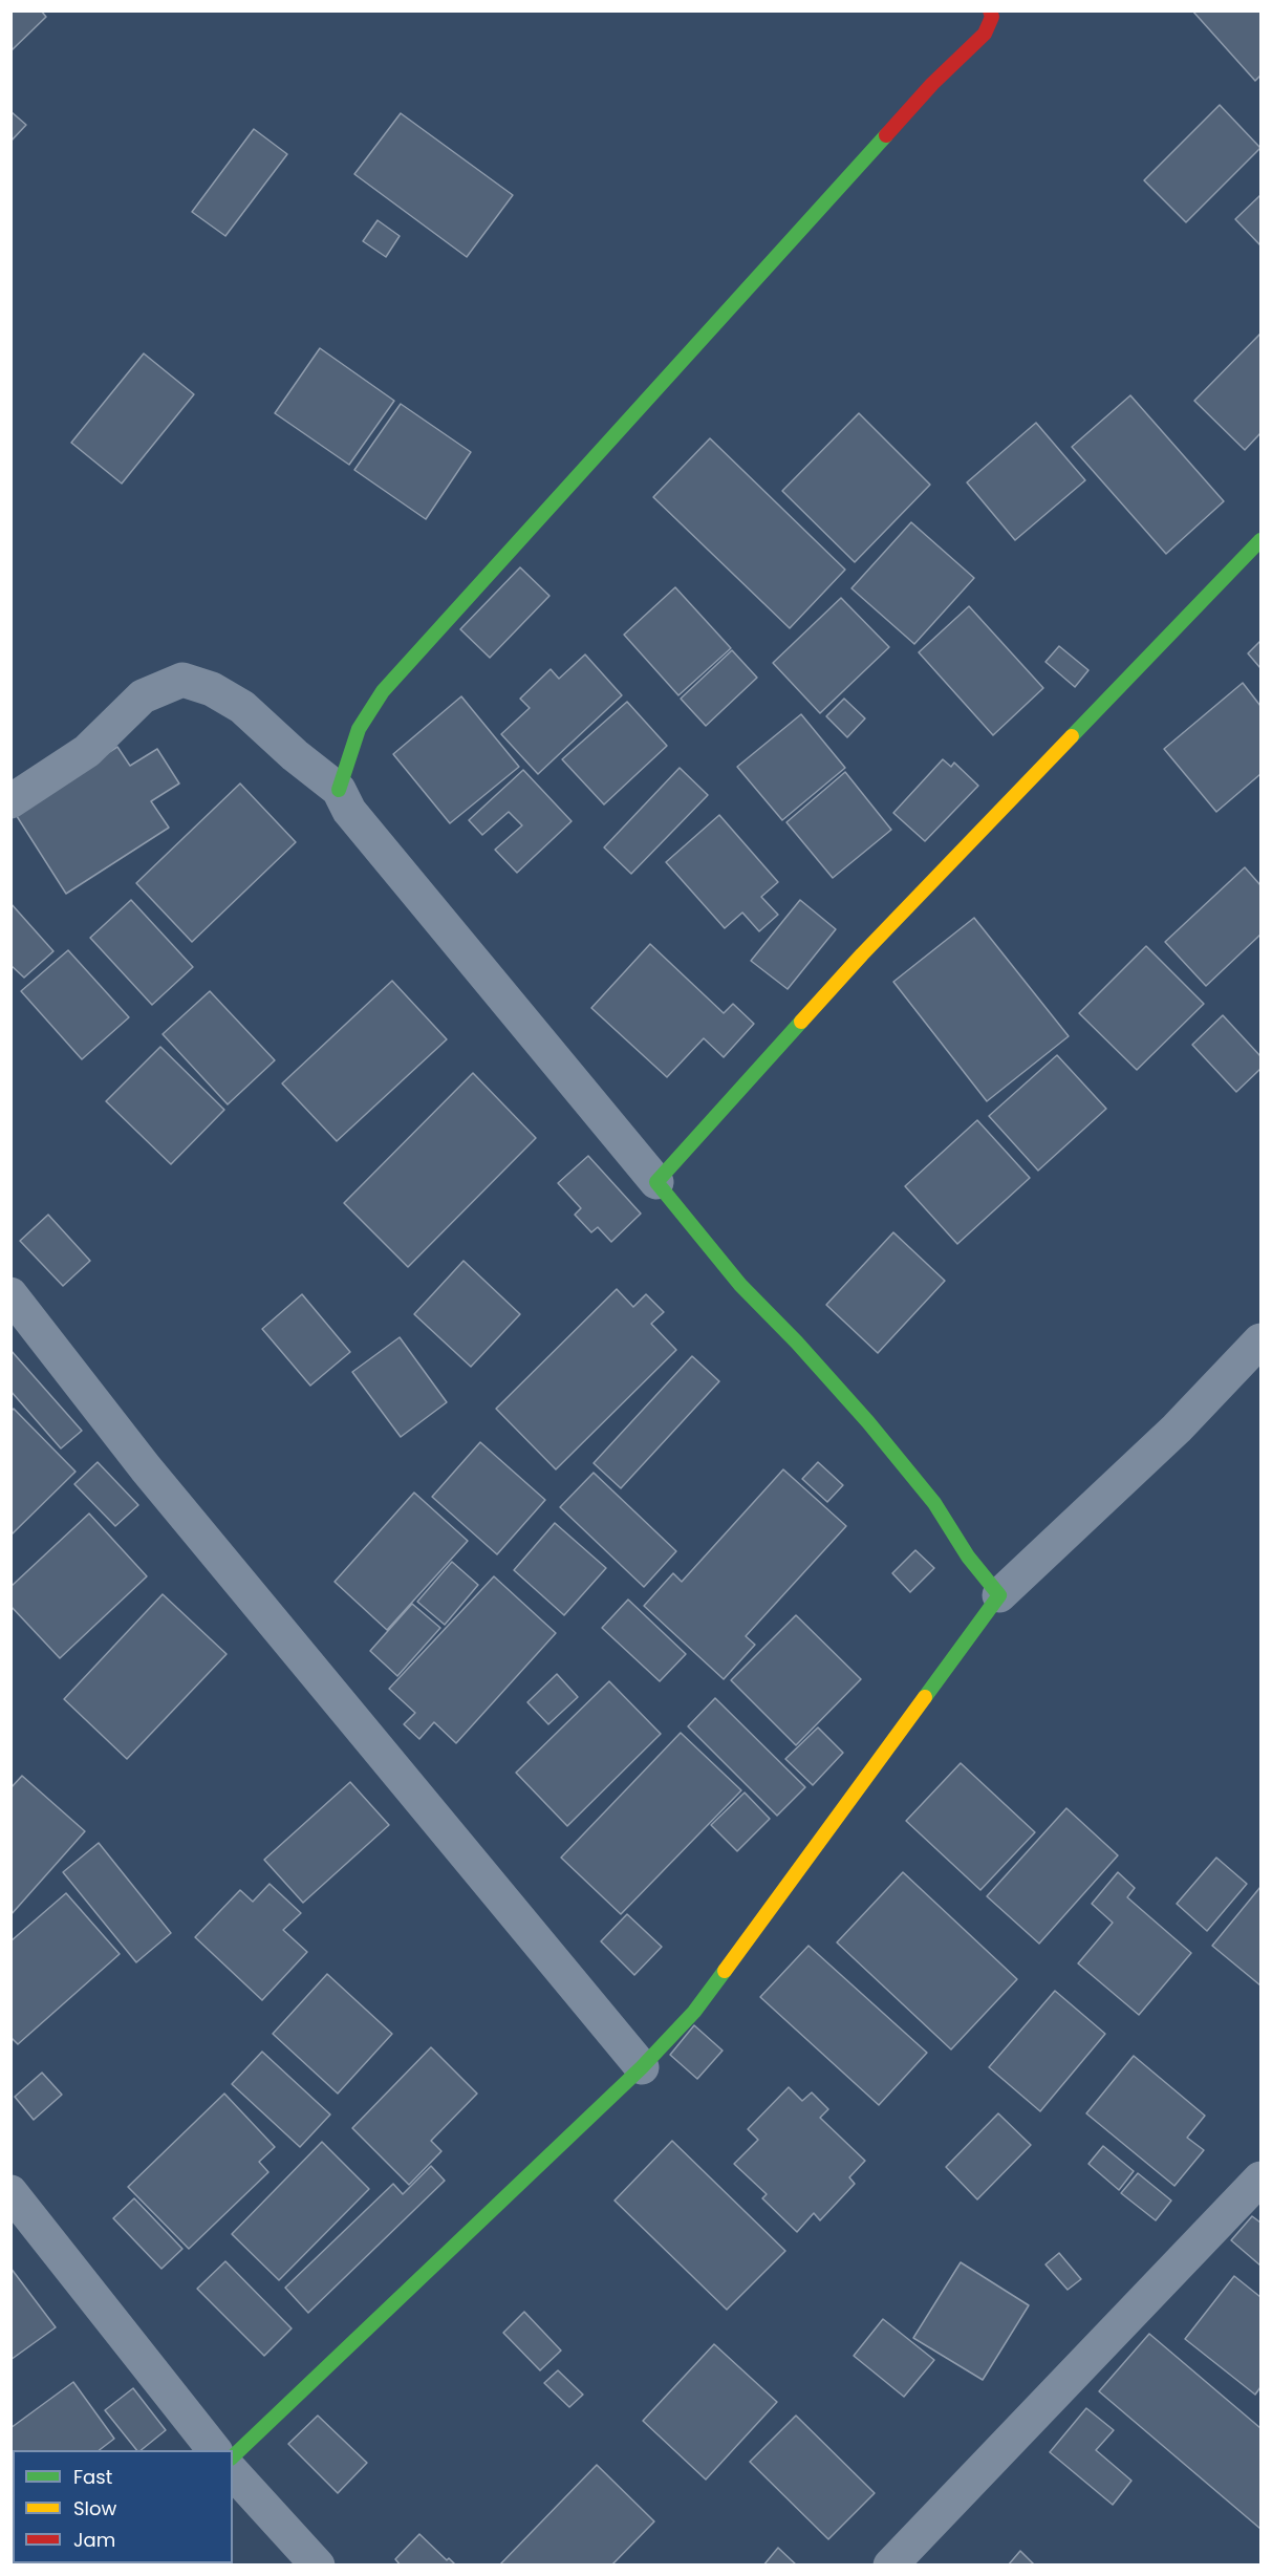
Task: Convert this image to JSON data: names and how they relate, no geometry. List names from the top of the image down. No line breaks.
{"legend":["Fast","Slow","Jam"]}
